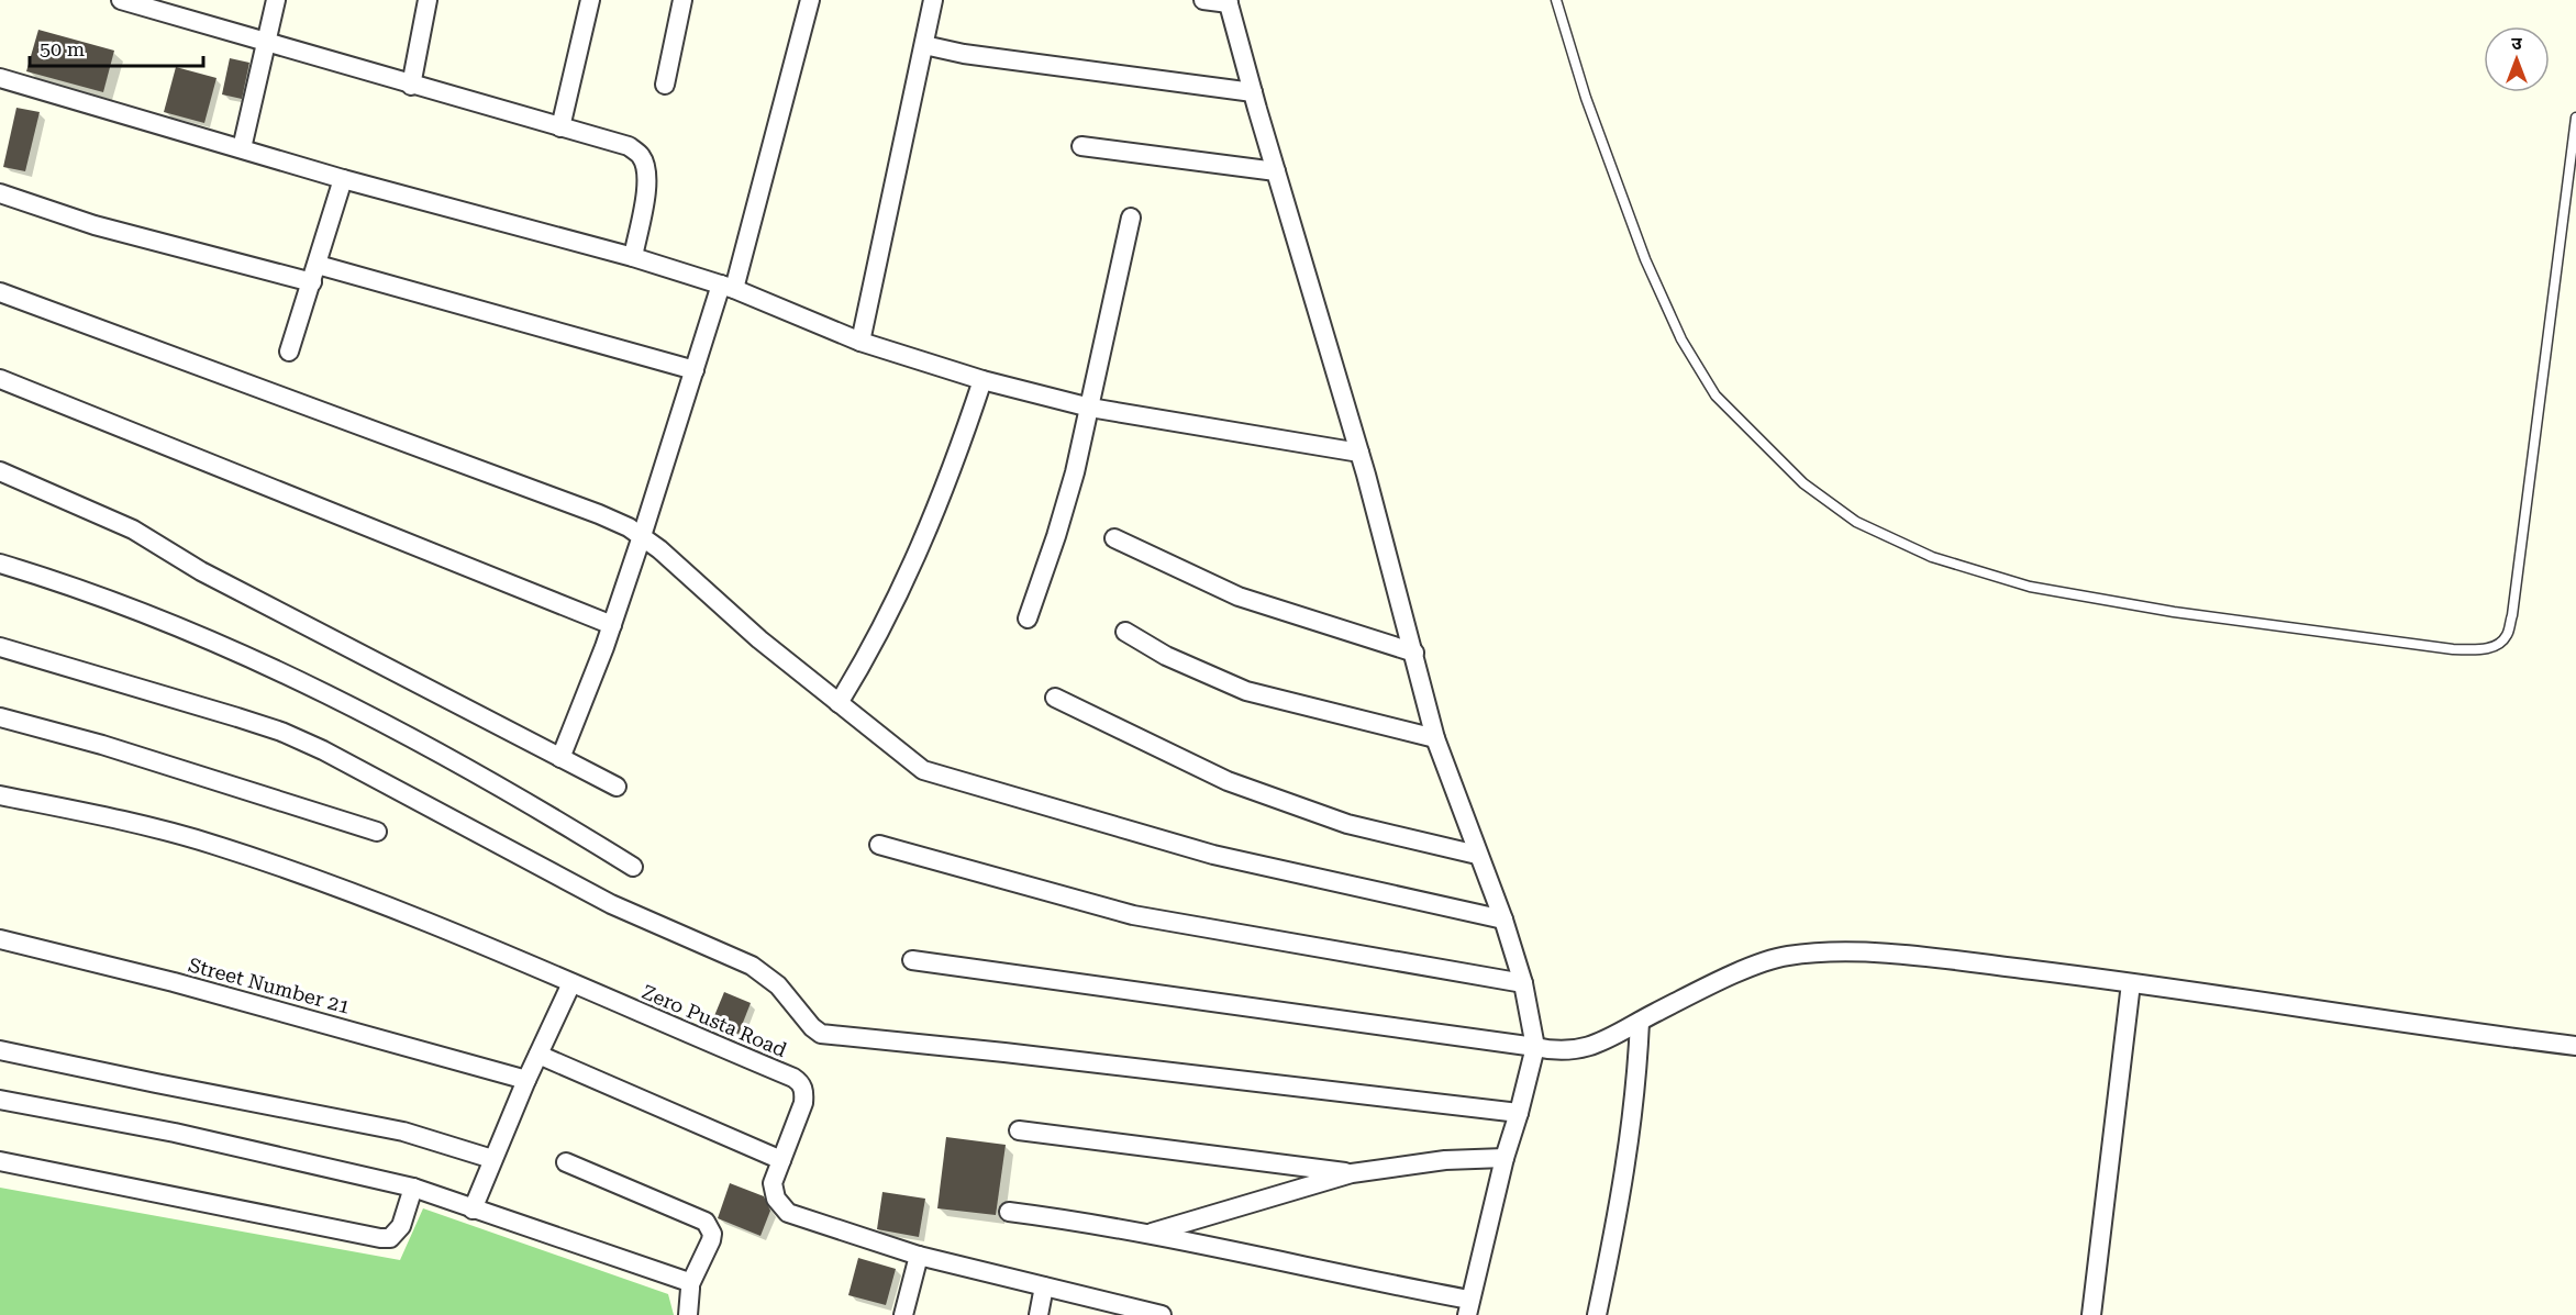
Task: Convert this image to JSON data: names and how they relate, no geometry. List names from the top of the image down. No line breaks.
{"streets":{"street":["Street Number 21","Zero Pusta Road"]},"scale_bar":"50 m","north":"top"}
